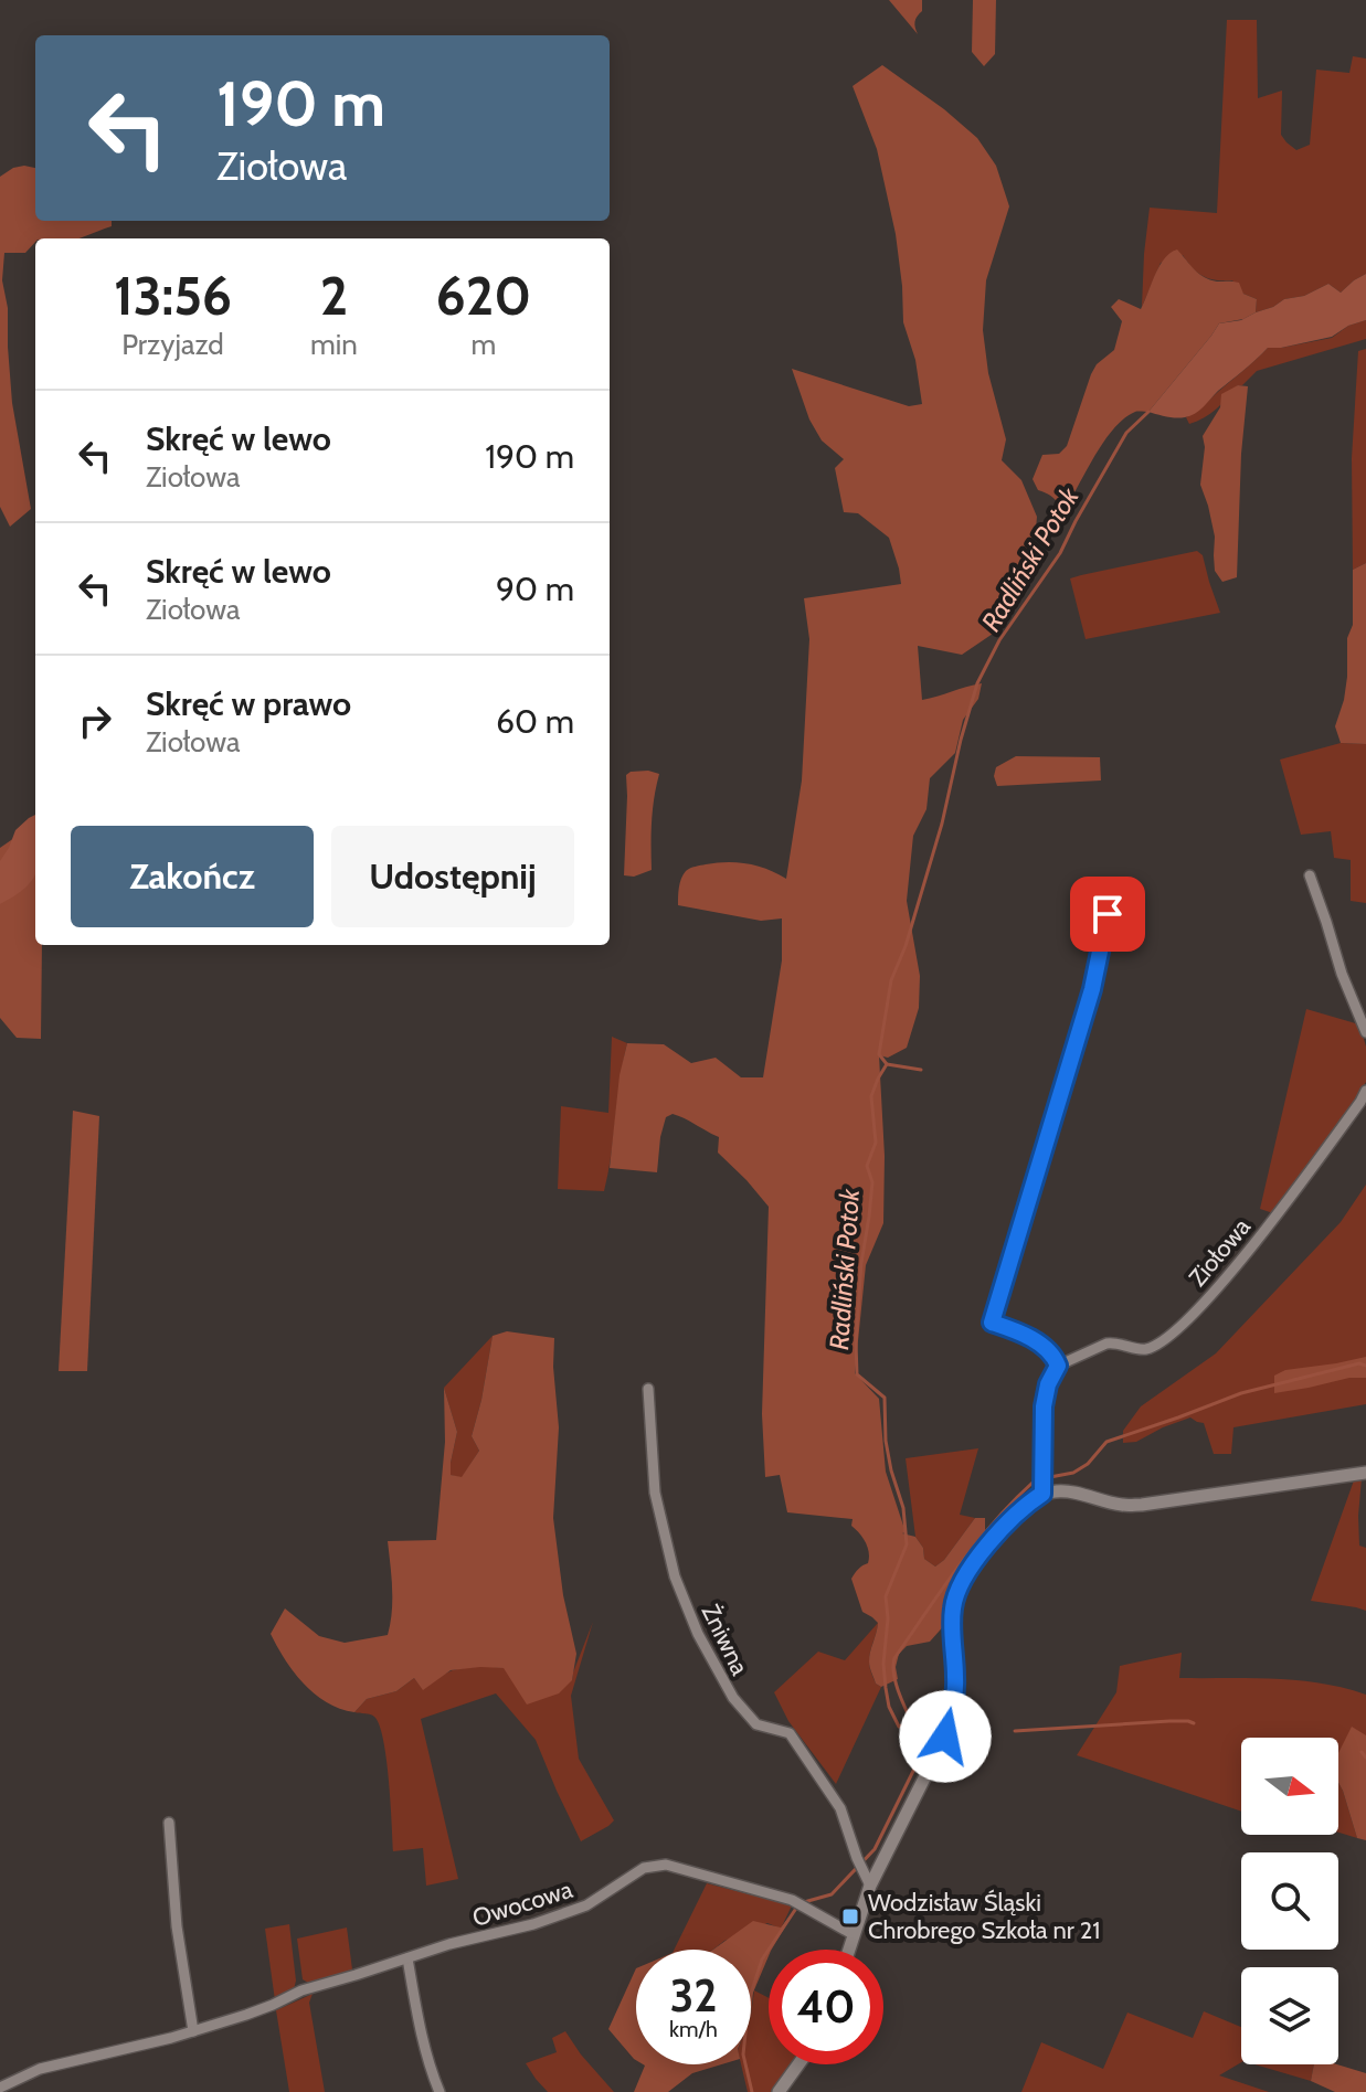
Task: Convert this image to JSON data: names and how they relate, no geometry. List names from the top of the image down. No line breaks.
{"streets":{"street":["Ziołowa","Żniwna","Owocowa"]},"water":["Radliński Potok"],"places":{"transit":["Wodzisław Śląski Chrobrego Szkoła nr 21"]},"north":"right","page":{"turn":["190 m","Ziołowa"],"eta":["13:56","Przyjazd","2","min","620","m"],"list":[{"name":"Skręć w lewo","note":"Ziołowa","value":"190 m"},{"name":"Skręć w lewo","note":"Ziołowa","value":"90 m"},{"name":"Skręć w prawo","note":"Ziołowa","value":"60 m"}],"buttons":["Zakończ","Udostępnij"],"speed":"32 km/h","limit":"40"}}
